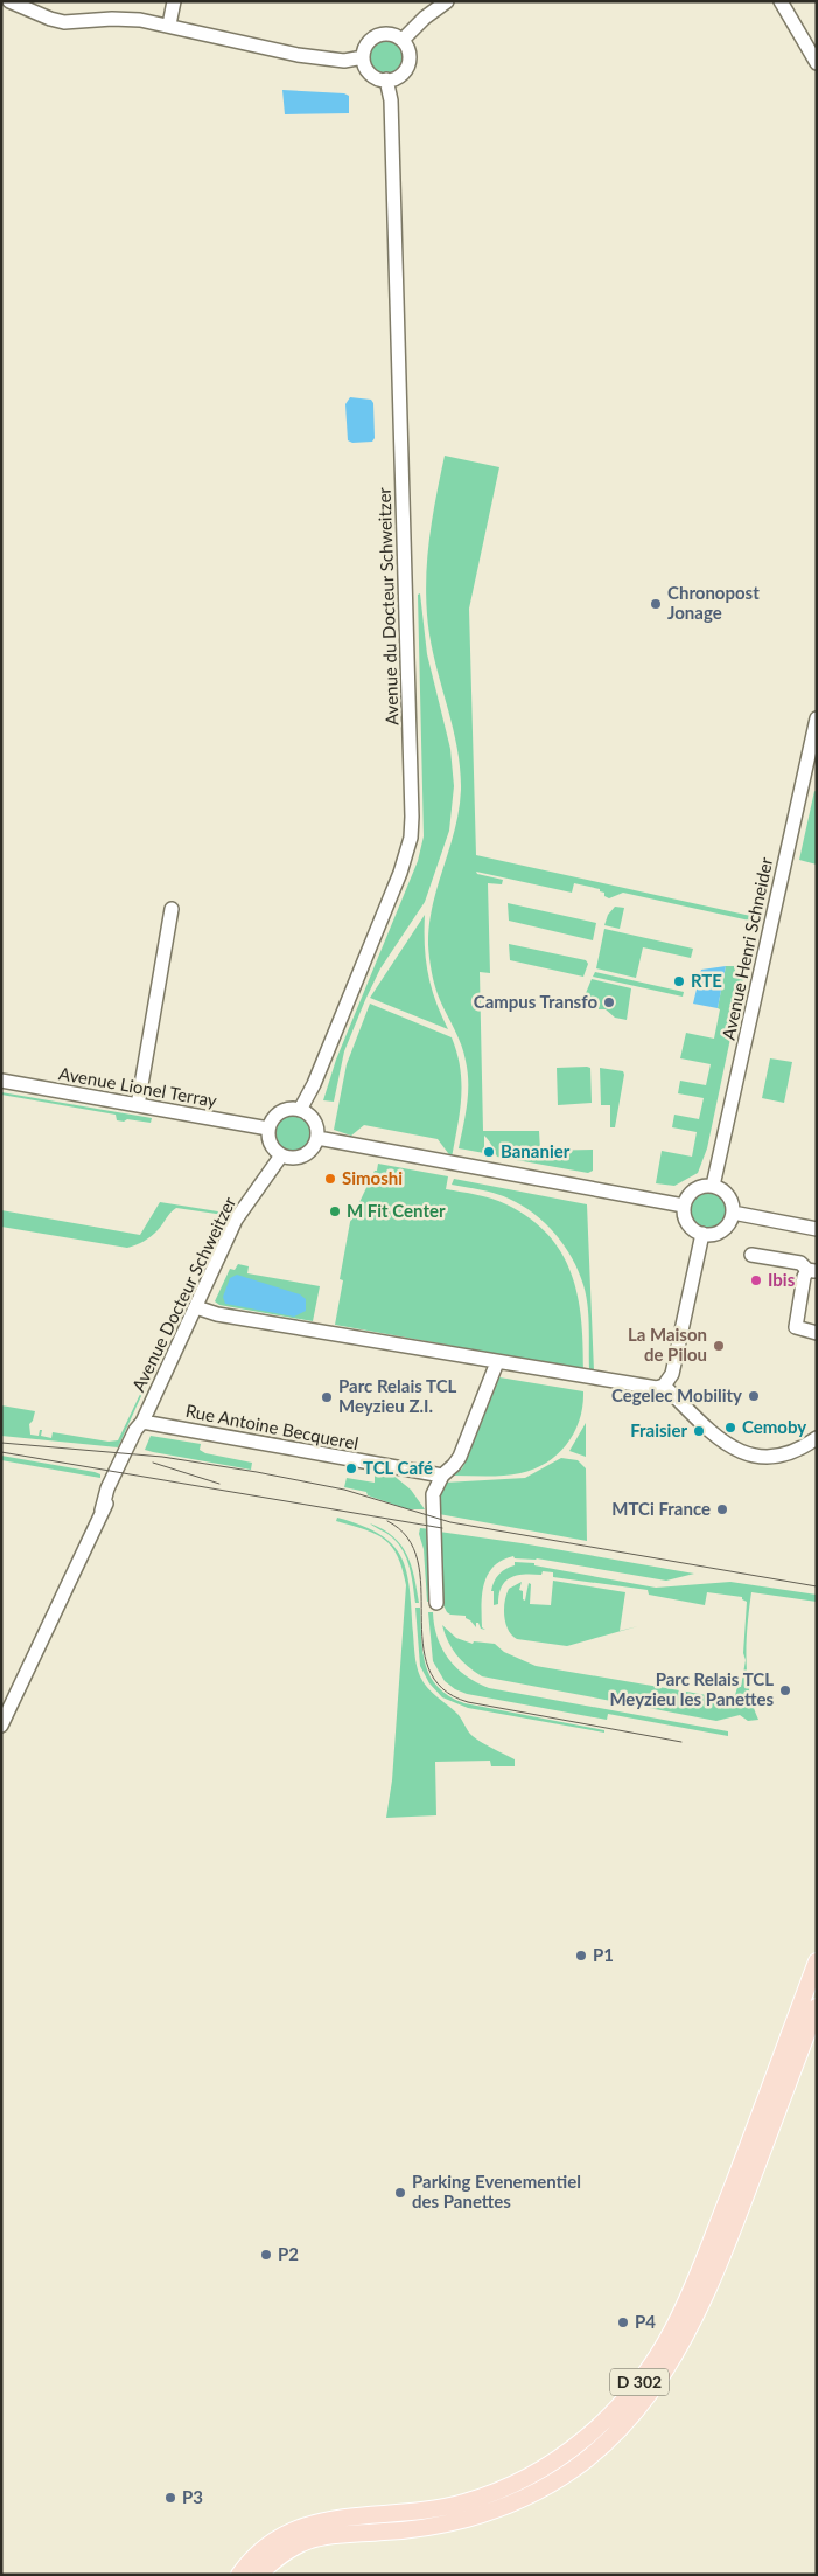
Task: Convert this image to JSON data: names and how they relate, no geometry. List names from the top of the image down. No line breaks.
{"streets":{"main road":["D 302"],"street":["Avenue du Docteur Schweitzer","Avenue Henri Schneider","Avenue Lionel Terray","Avenue Docteur Schweitzer","Rue Antoine Becquerel"]},"crossings":[["Avenue du Docteur Schweitzer","Avenue Lionel Terray"],["Avenue du Docteur Schweitzer","Avenue Docteur Schweitzer"],["Avenue Lionel Terray","Avenue Docteur Schweitzer"],["Avenue Docteur Schweitzer","Rue Antoine Becquerel"]],"places":["Chronopost Jonage","RTE","Campus Transfo","Bananier","Simoshi","M Fit Center","Ibis","La Maison de Pilou","Cegelec Mobility","Parc Relais TCL Meyzieu Z.I.","Cemoby","Fraisier","TCL Café","MTCi France","Parc Relais TCL Meyzieu les Panettes","P1","Parking Evenementiel des Panettes","P2","P4","P3"]}
